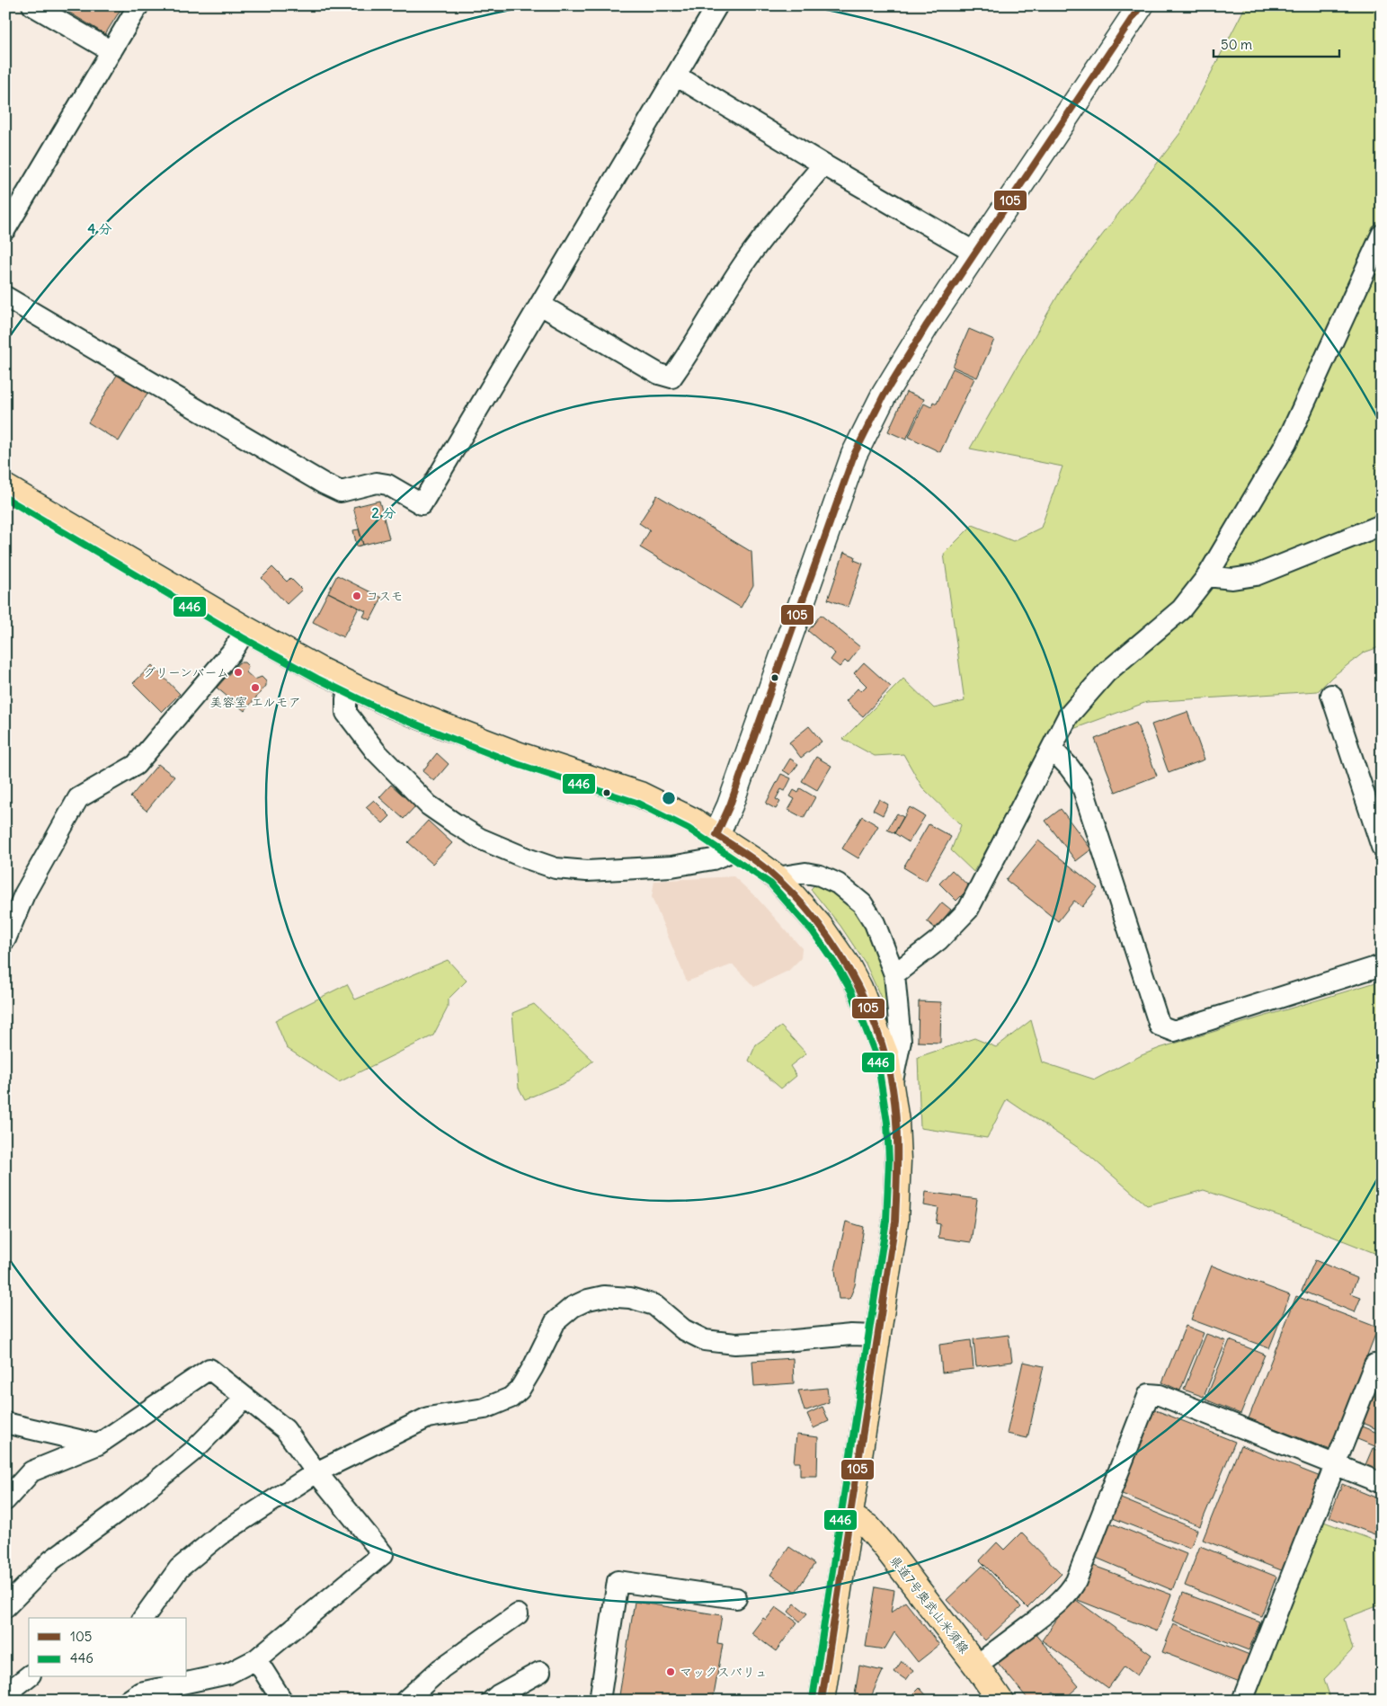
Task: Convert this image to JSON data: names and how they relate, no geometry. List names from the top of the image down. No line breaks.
{"streets":{"main road":["県道7号奥武山米須線"]},"places":["コスモ","グリーンバーム","美容室 エルモア","マックスバリュ"],"lines":["transit line 105","transit line 446"],"legend":["105","446"],"scale_bar":"50 m","rings":["4 分","2 分"]}
